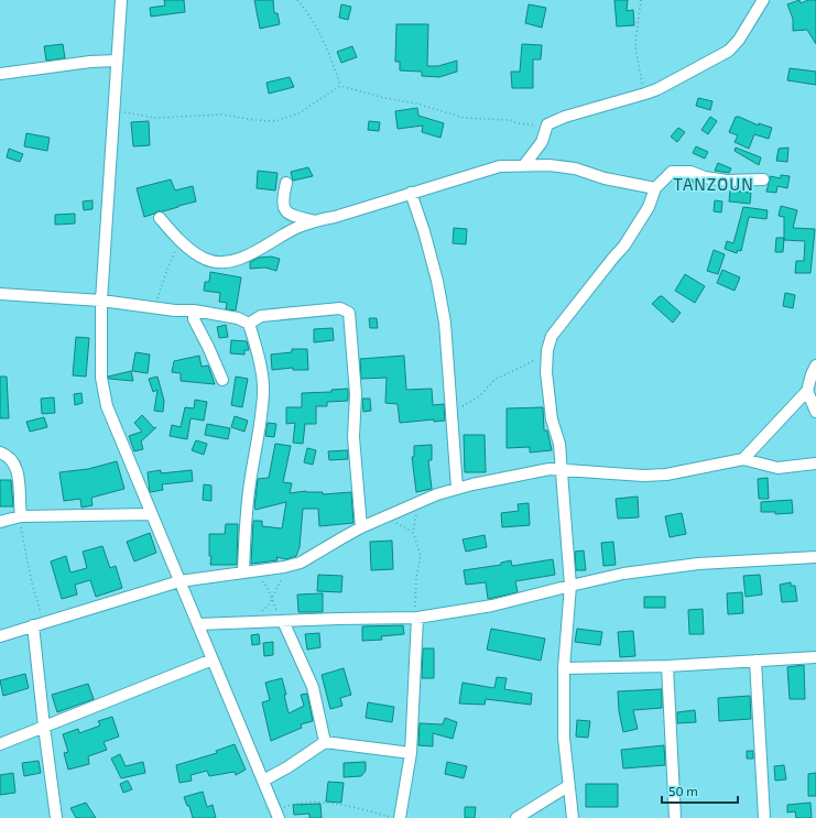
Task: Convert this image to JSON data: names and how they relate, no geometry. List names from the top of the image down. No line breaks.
{"districts":["TANZOUN"],"scale_bar":"50 m"}
